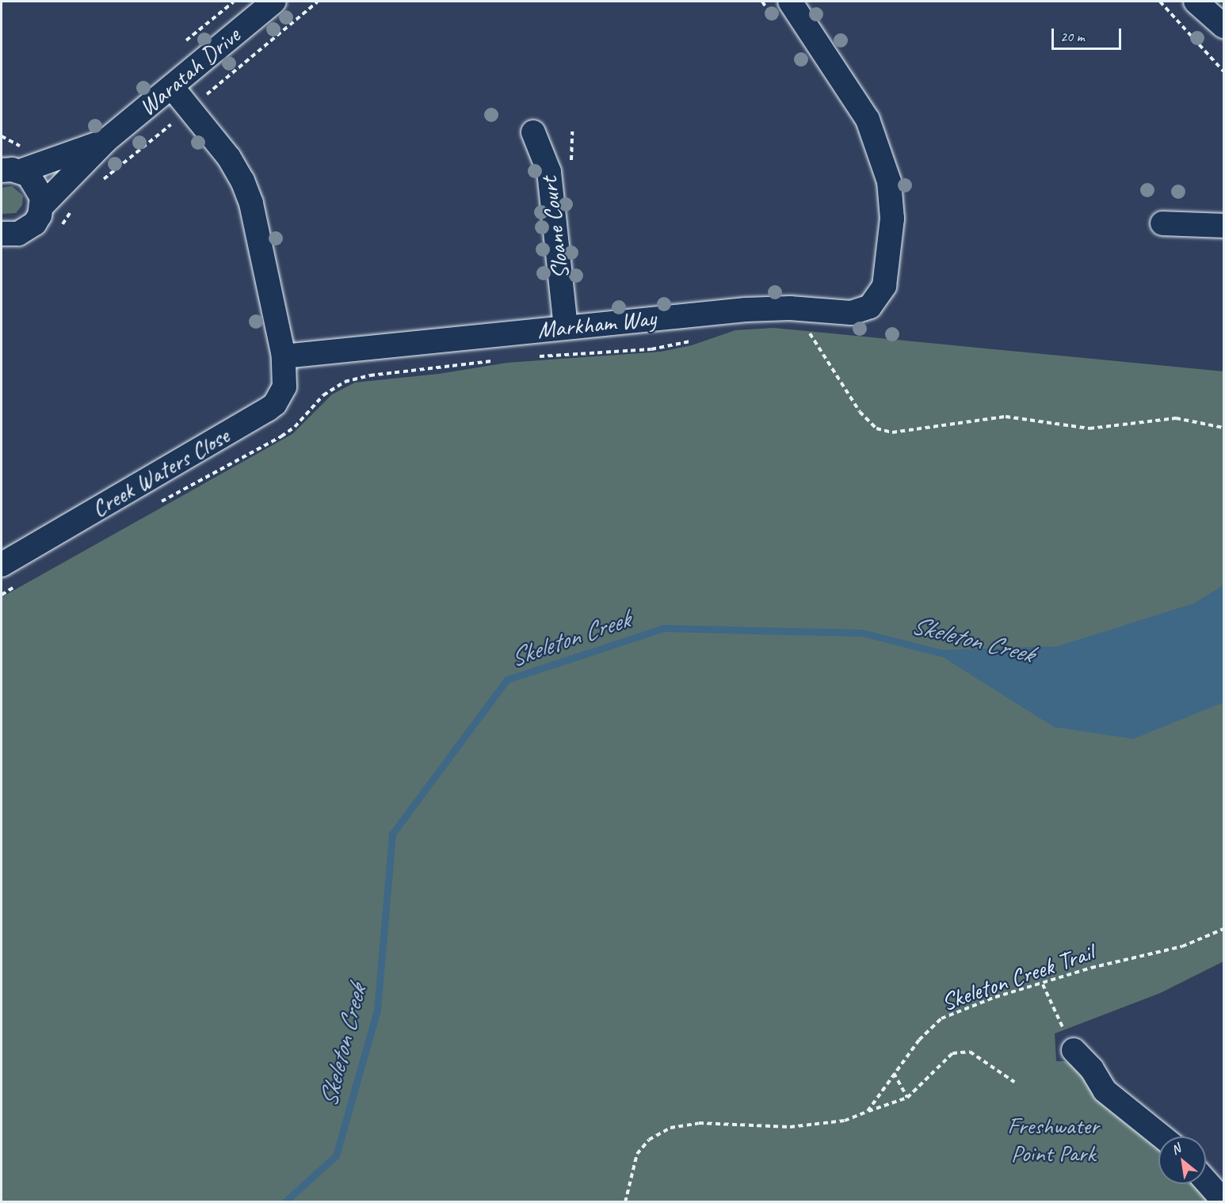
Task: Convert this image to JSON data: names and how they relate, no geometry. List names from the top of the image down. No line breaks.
{"streets":{"street":["Waratah Drive","Sloane Court","Markham Way","Creek Waters Close"],"path":["Skeleton Creek Trail"]},"crossings":[["Sloane Court","Markham Way"]],"water":["Skeleton Creek"],"parks":["Freshwater Point Park"],"scale_bar":"20 m","north":"top left"}
